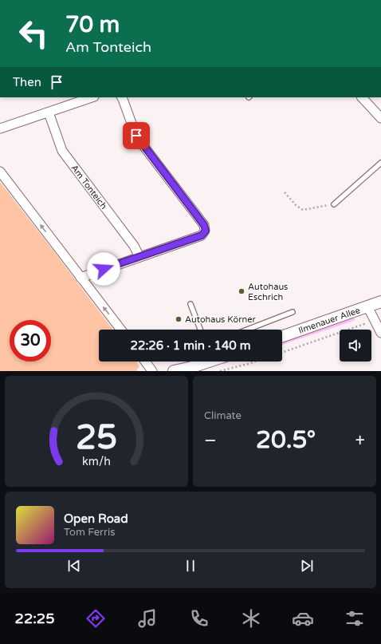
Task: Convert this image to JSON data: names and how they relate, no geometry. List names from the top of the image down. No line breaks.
{"streets":{"street":["Am Tonteich","Ilmenauer Allee"]},"places":["Autohaus Eschrich","Autohaus Körner"],"page":{"turn":["70 m","Am Tonteich"],"then":"Then","limit":"30","trip":"22:26 · 1 min · 140 m","tile":"Climate","heat":["−","20.5°","+"],"song":["Open Road","Tom Ferris"],"tabs":"22:25","gauge":["25","km/h"]}}
